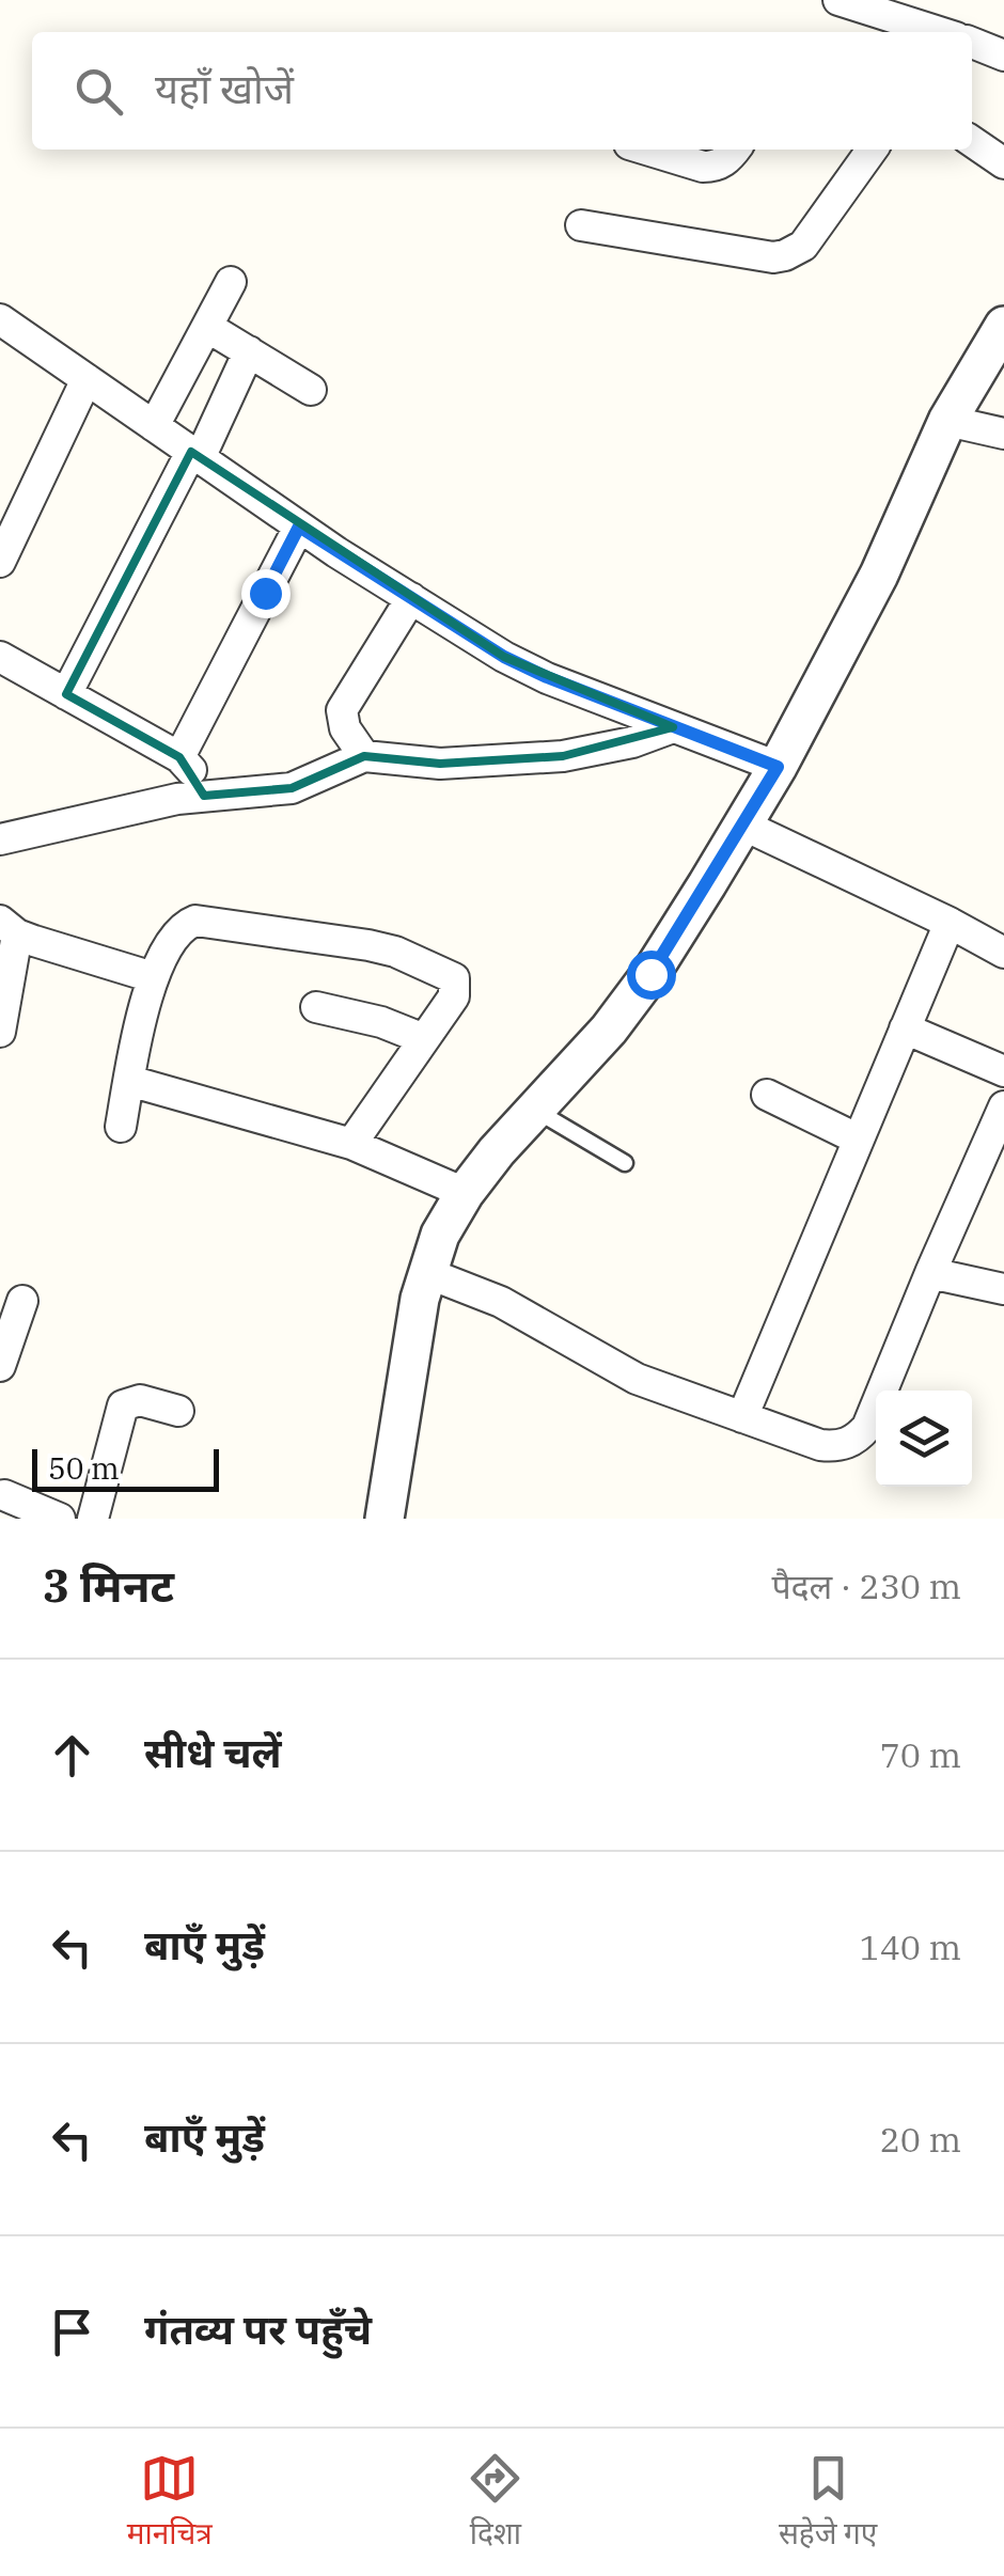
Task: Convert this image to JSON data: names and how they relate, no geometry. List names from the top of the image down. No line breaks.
{"scale_bar":"50 m","page":{"search":"यहाँ खोजें","scale":"50 m","heading":["3 मिनट","पैदल · 230 m"],"list":[["सीधे चलें","70 m"],["बाएँ मुड़ें","140 m"],["बाएँ मुड़ें","20 m"],"गंतव्य पर पहुँचे"],"nav":["मानचित्र","दिशा","सहेजे गए"]}}
